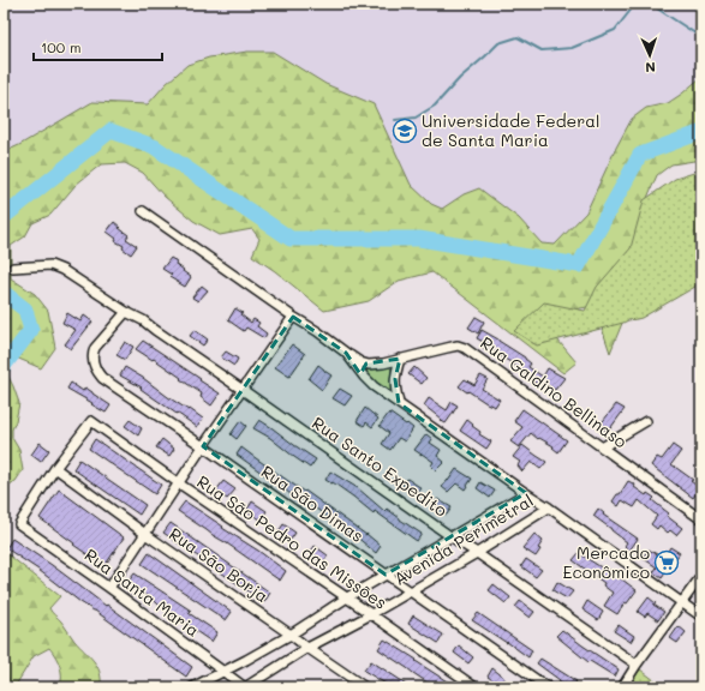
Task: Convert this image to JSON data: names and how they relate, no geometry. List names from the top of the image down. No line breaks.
{"streets":{"street":["Rua Galdino Bellinaso","Rua Santo Expedito","Rua São Dimas","Avenida Perimetral","Rua São Pedro das Missões","Rua São Borja","Rua Santa Maria"]},"crossings":[["Rua Santo Expedito","Rua São Dimas"],["Rua Santo Expedito","Avenida Perimetral"],["Rua São Dimas","Avenida Perimetral"],["Avenida Perimetral","Rua São Pedro das Missões"],["Avenida Perimetral","Rua São Borja"],["Avenida Perimetral","Rua Santa Maria"],["Rua São Pedro das Missões","Rua São Borja"],["Rua São Pedro das Missões","Rua Santa Maria"],["Rua São Borja","Rua Santa Maria"]],"places":{"school or university":["Universidade Federal de Santa Maria"],"supermarket":["Mercado Econômico"]},"scale_bar":"100 m","north":"bottom"}
